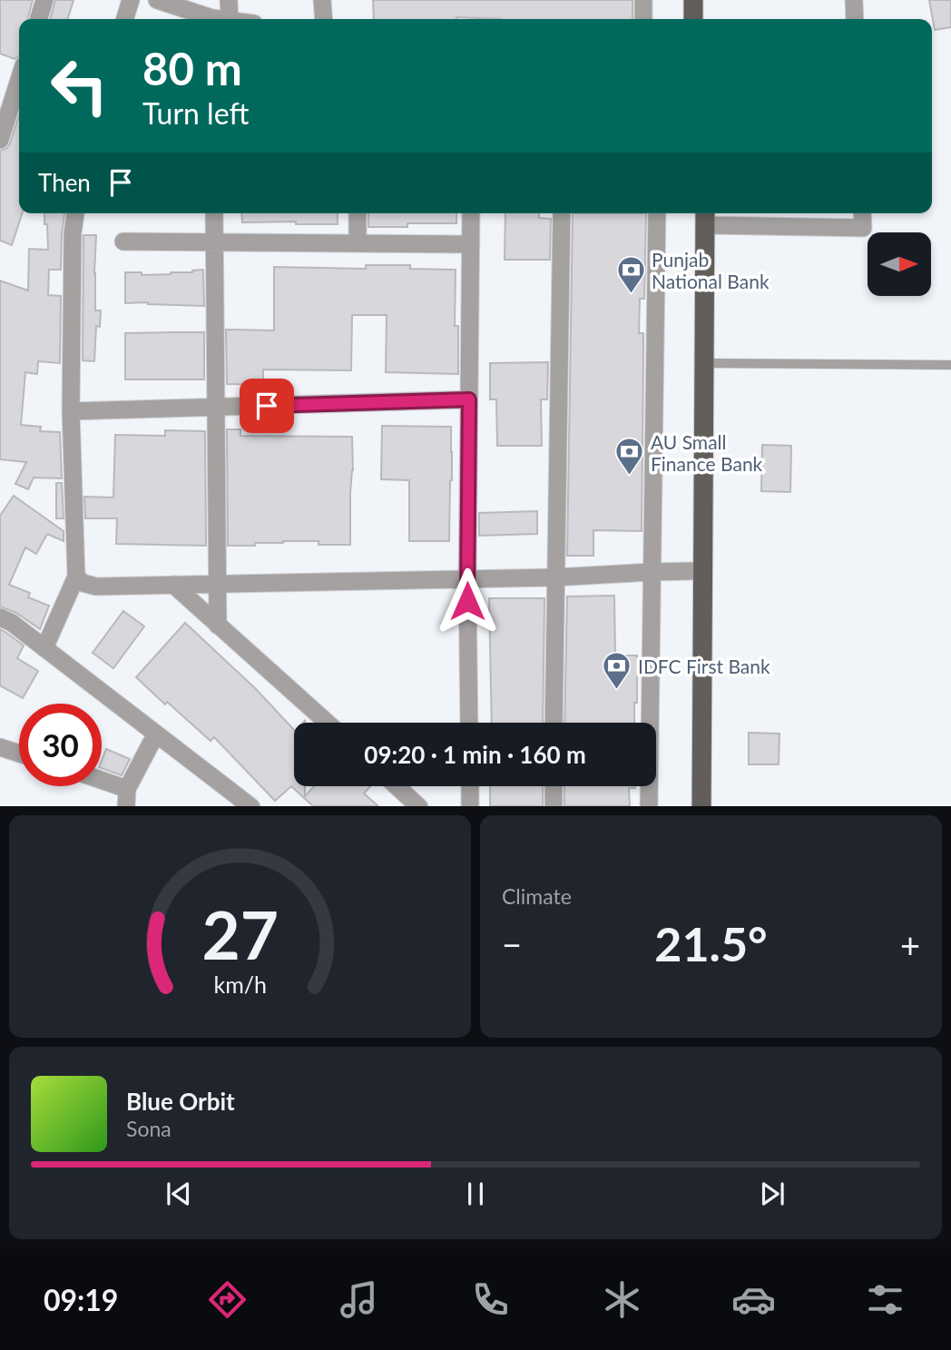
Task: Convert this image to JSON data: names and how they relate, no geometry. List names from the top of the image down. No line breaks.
{"places":{"bank":["Punjab National Bank","AU Small Finance Bank","IDFC First Bank"]},"north":"right","page":{"turn":["80 m","Turn left"],"then":"Then","limit":"30","trip":"09:20 · 1 min · 160 m","tile":"Climate","heat":["−","21.5°","+"],"song":["Blue Orbit","Sona"],"tabs":"09:19","gauge":["27","km/h"]}}
